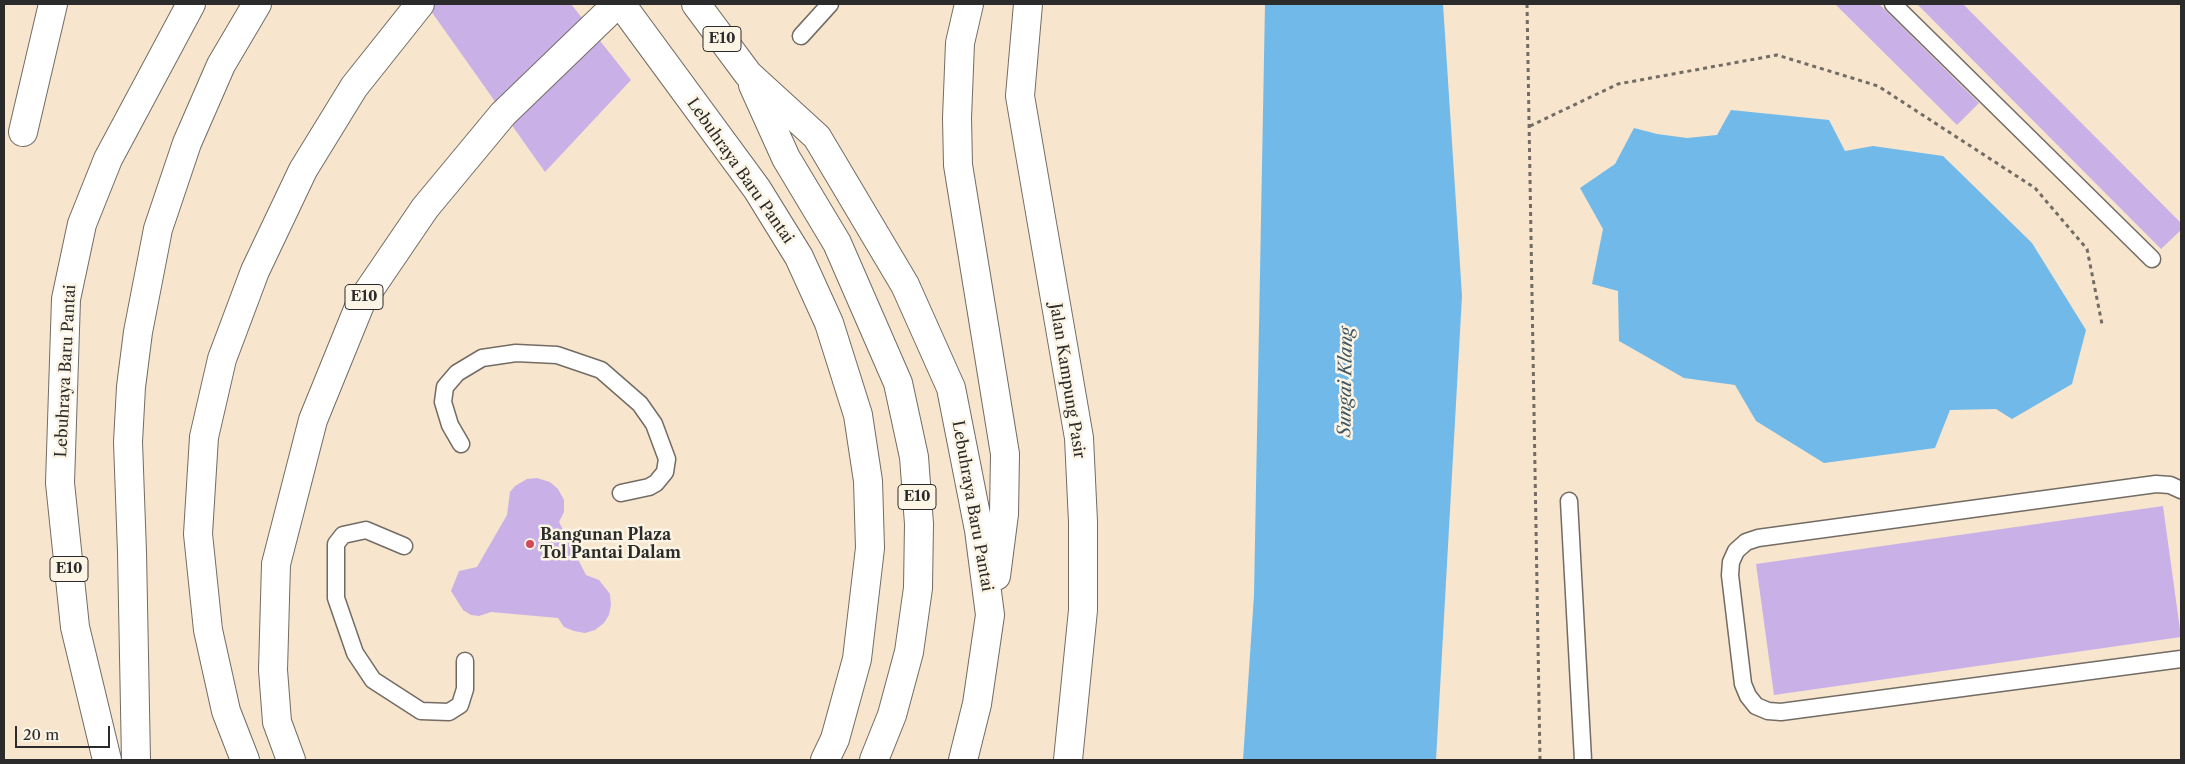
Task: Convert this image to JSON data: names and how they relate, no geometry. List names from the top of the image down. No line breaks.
{"streets":{"main road":["E10","Lebuhraya Baru Pantai","Jalan Kampung Pasir"]},"water":["Sungai Klang"],"places":["Bangunan Plaza Tol Pantai Dalam"],"scale_bar":"20 m"}
